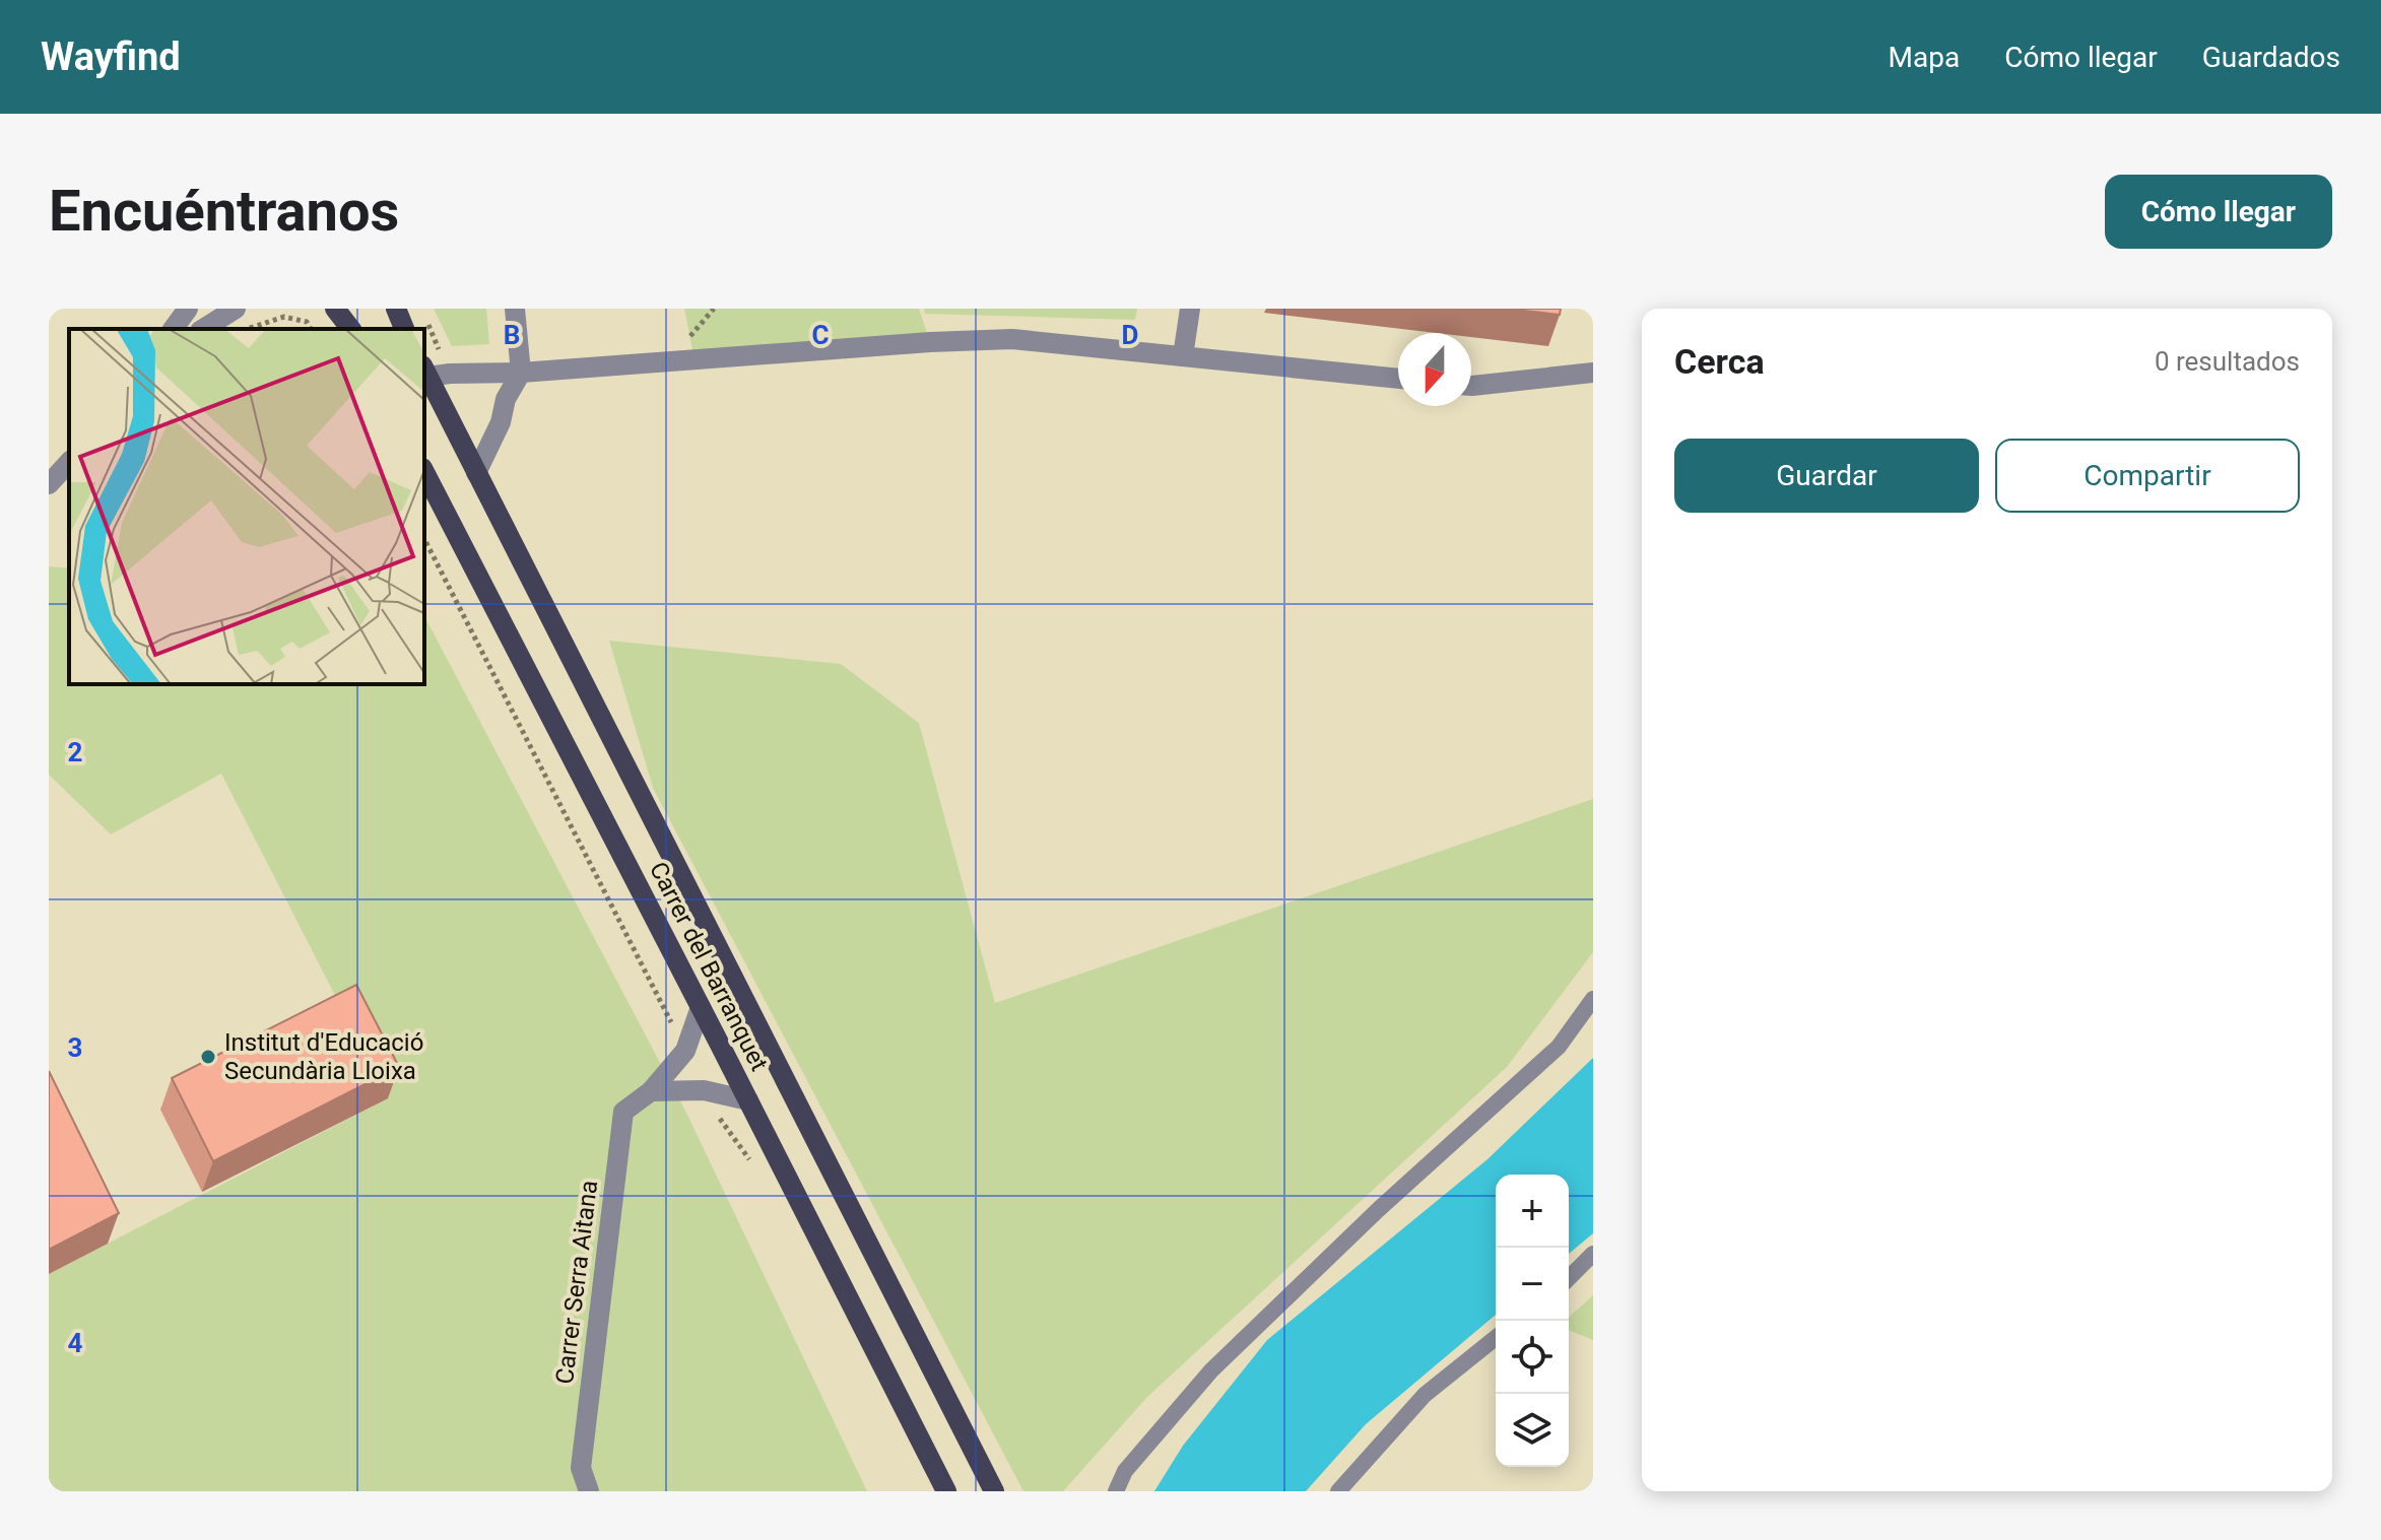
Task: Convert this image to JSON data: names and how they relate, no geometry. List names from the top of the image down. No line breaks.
{"streets":{"main road":["Carrer del Barranquet"],"street":["Carrer Serra Aitana"]},"crossings":[["Carrer del Barranquet","Carrer Serra Aitana"]],"places":["Institut d'Educació Secundària Lloixa"],"north":"bottom","page":{"header":"Wayfind","nav":["Mapa","Cómo llegar","Guardados"],"buttons":["Cómo llegar",["Guardar","Compartir"]],"title":"Encuéntranos","heading":["Cerca","0 resultados"],"map_buttons":["+","−"]},"grid":{"columns":["B","C","D"],"rows":["2","3","4"]}}
